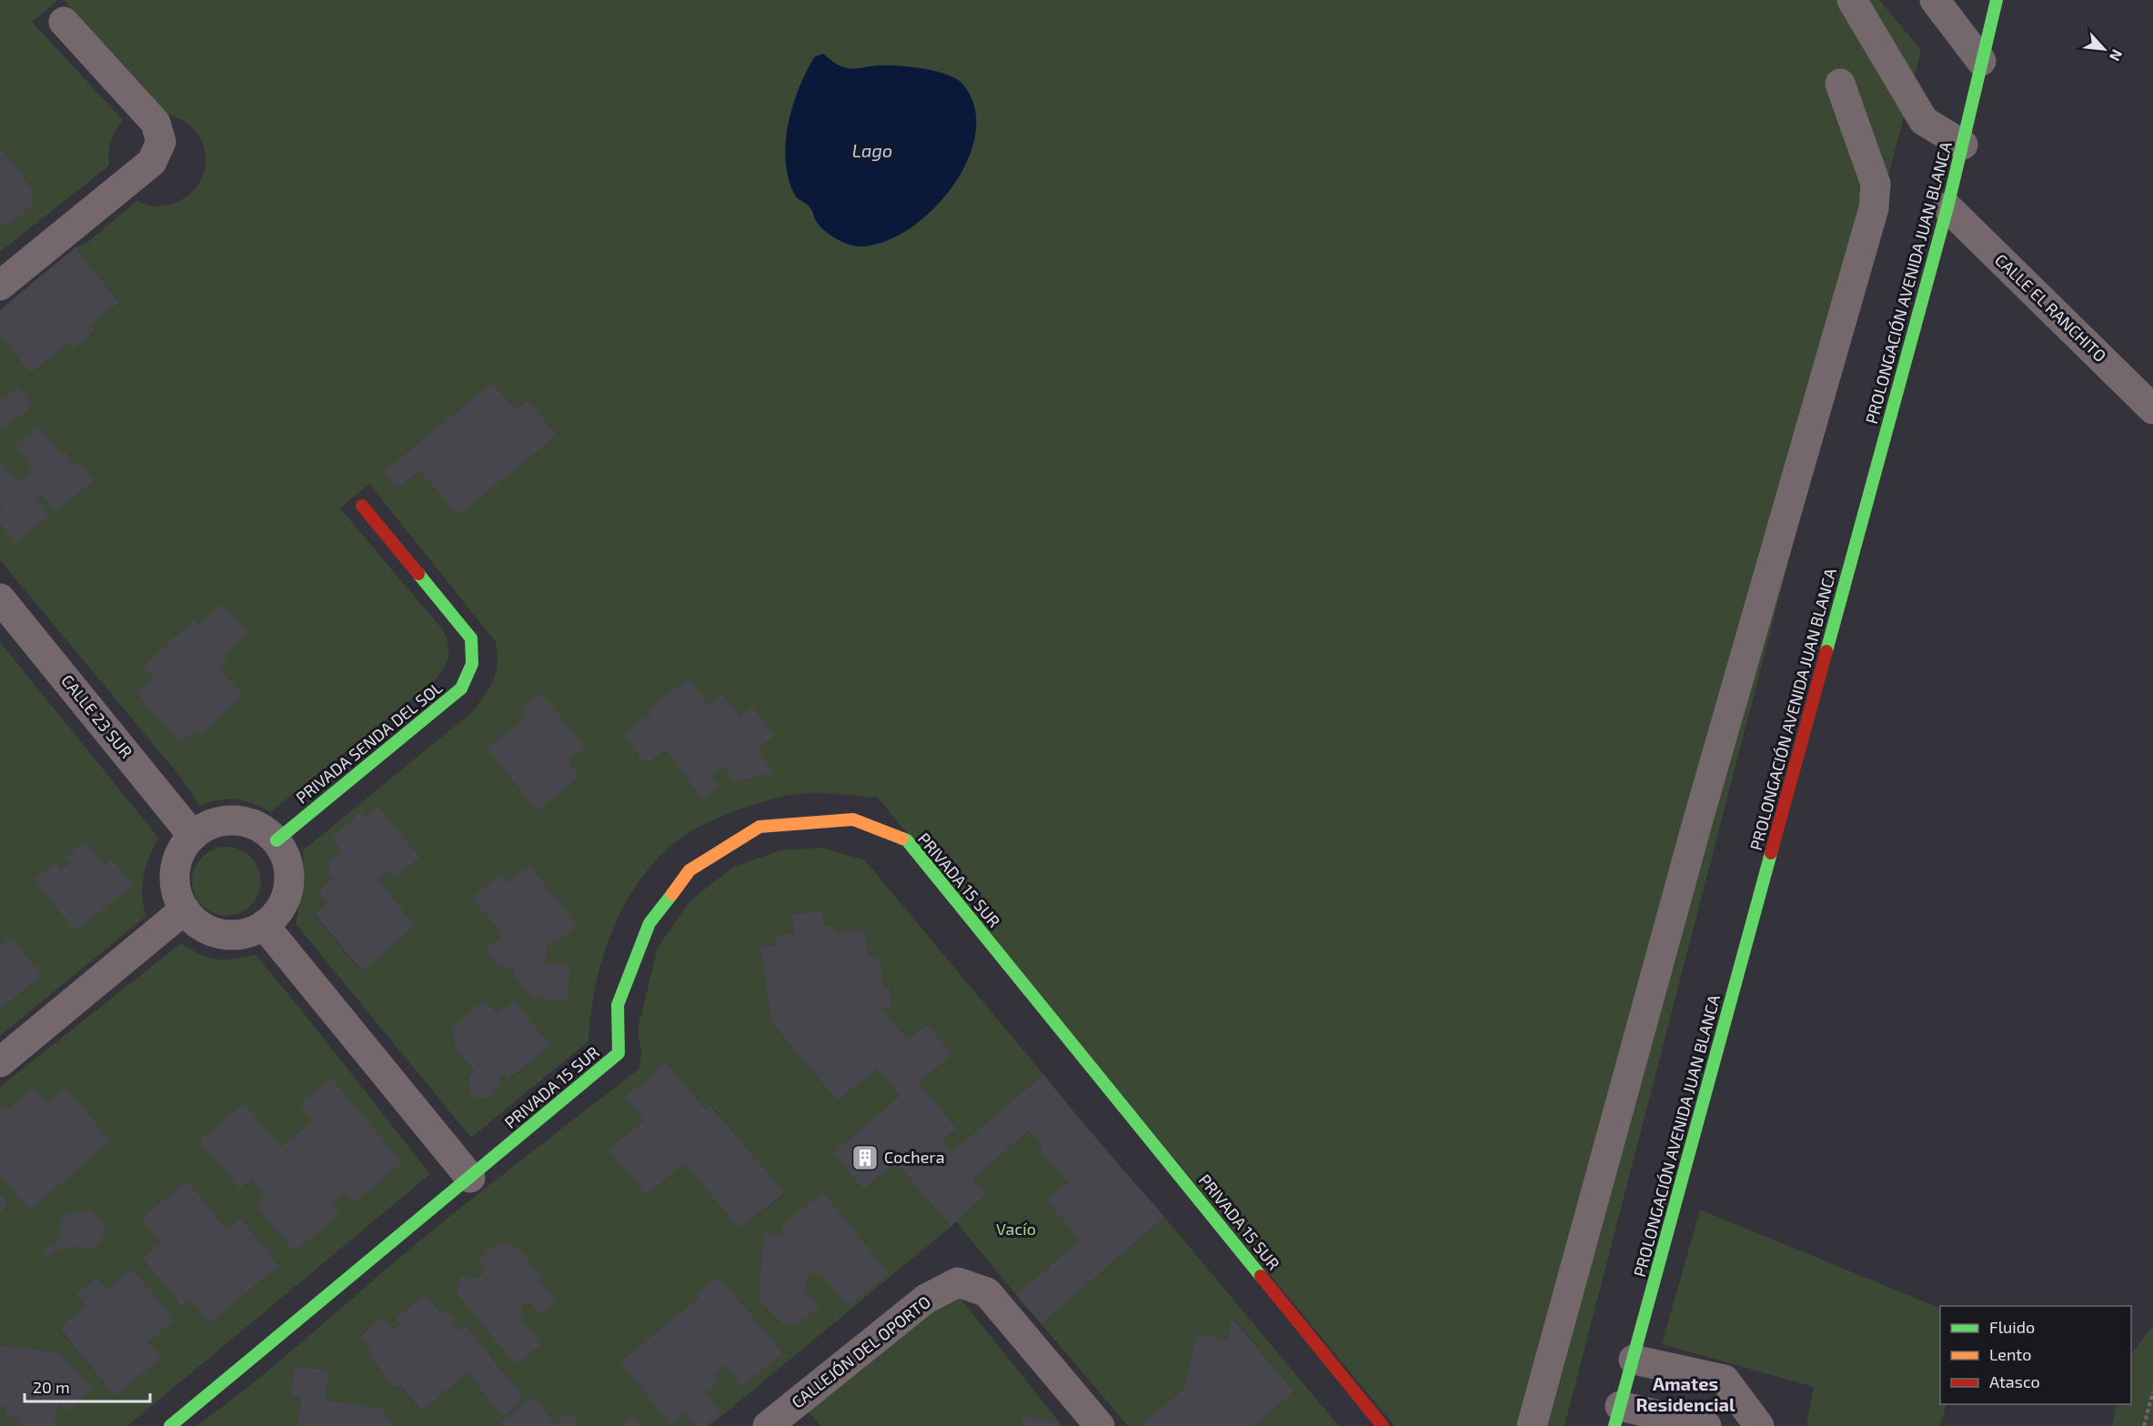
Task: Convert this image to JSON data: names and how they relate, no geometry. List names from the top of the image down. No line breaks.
{"streets":{"street":["PROLONGACIÓN AVENIDA JUAN BLANCA","CALLE EL RANCHITO","CALLE 23 SUR","PRIVADA SENDA DEL SOL","PRIVADA 15 SUR","CALLEJÓN DEL OPORTO"]},"crossings":[["PROLONGACIÓN AVENIDA JUAN BLANCA","CALLE EL RANCHITO"],["CALLE 23 SUR","PRIVADA SENDA DEL SOL"]],"districts":["Amates Residencial"],"water":["Lago"],"parks":["Vacío"],"places":{"building":["Cochera"]},"legend":["Fluido","Lento","Atasco"],"scale_bar":"20 m","north":"bottom right"}
